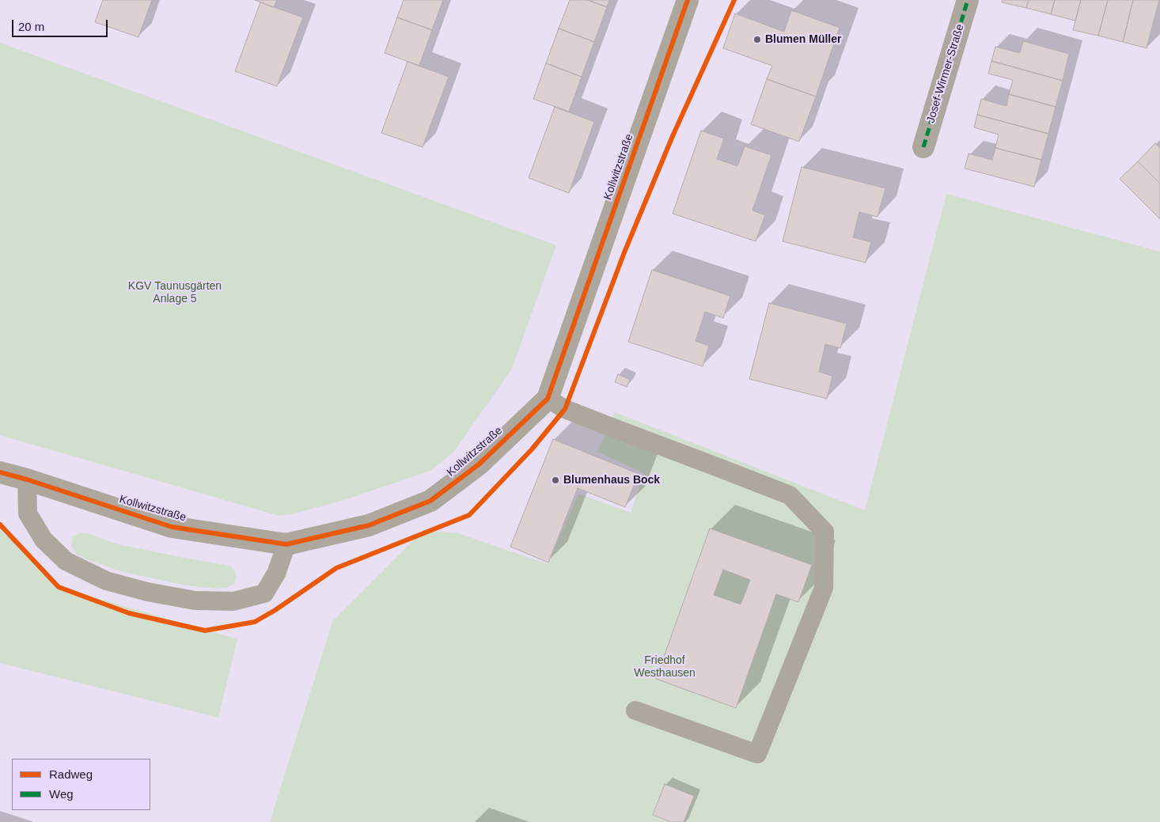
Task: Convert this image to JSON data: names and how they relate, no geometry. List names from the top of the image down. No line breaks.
{"streets":{"street":["Josef-Wirmer-Straße","Kollwitzstraße"]},"parks":["KGV Taunusgärten Anlage 5","Friedhof Westhausen"],"places":["Blumen Müller","Blumenhaus Bock"],"legend":["Radweg","Weg"],"scale_bar":"20 m"}
